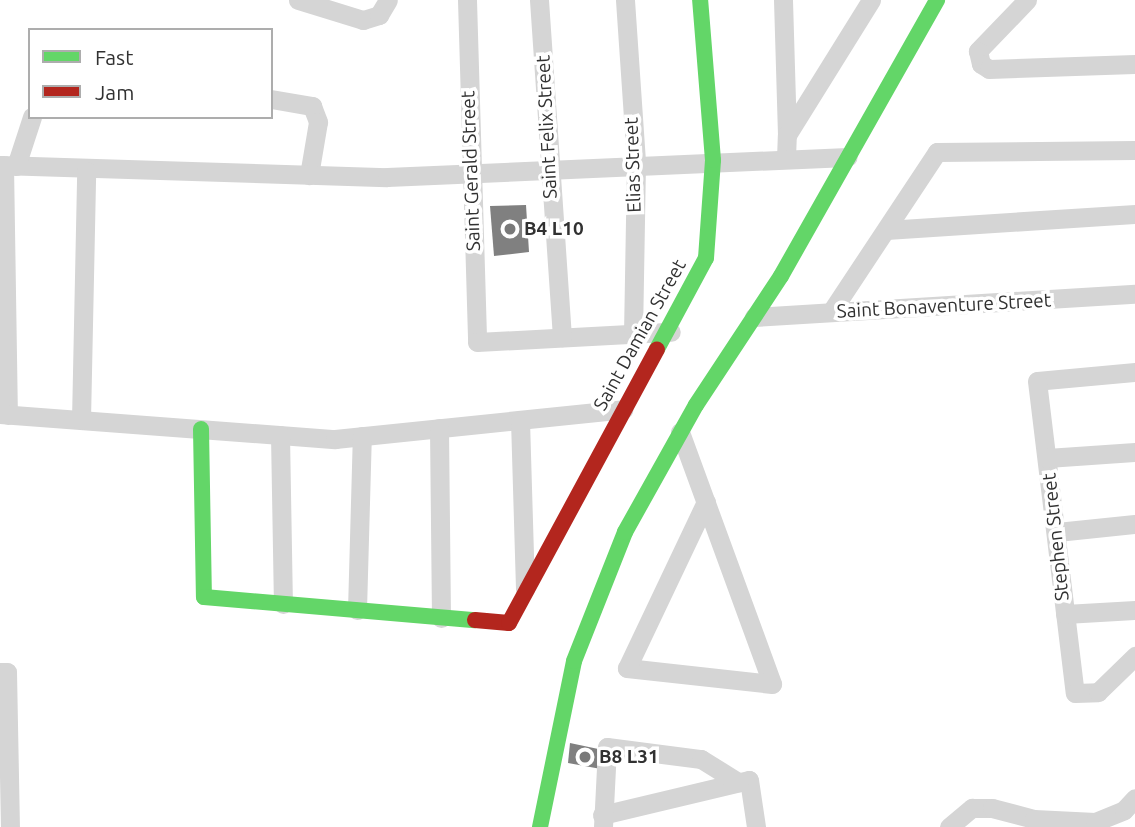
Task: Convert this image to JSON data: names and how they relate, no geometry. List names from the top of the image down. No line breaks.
{"streets":{"street":["Saint Felix Street","Elias Street","Saint Gerald Street","Saint Bonaventure Street","Saint Damian Street","Stephen Street"]},"crossings":[["Saint Felix Street","Saint Gerald Street"]],"places":["B4 L10","B8 L31"],"legend":["Fast","Jam"]}
